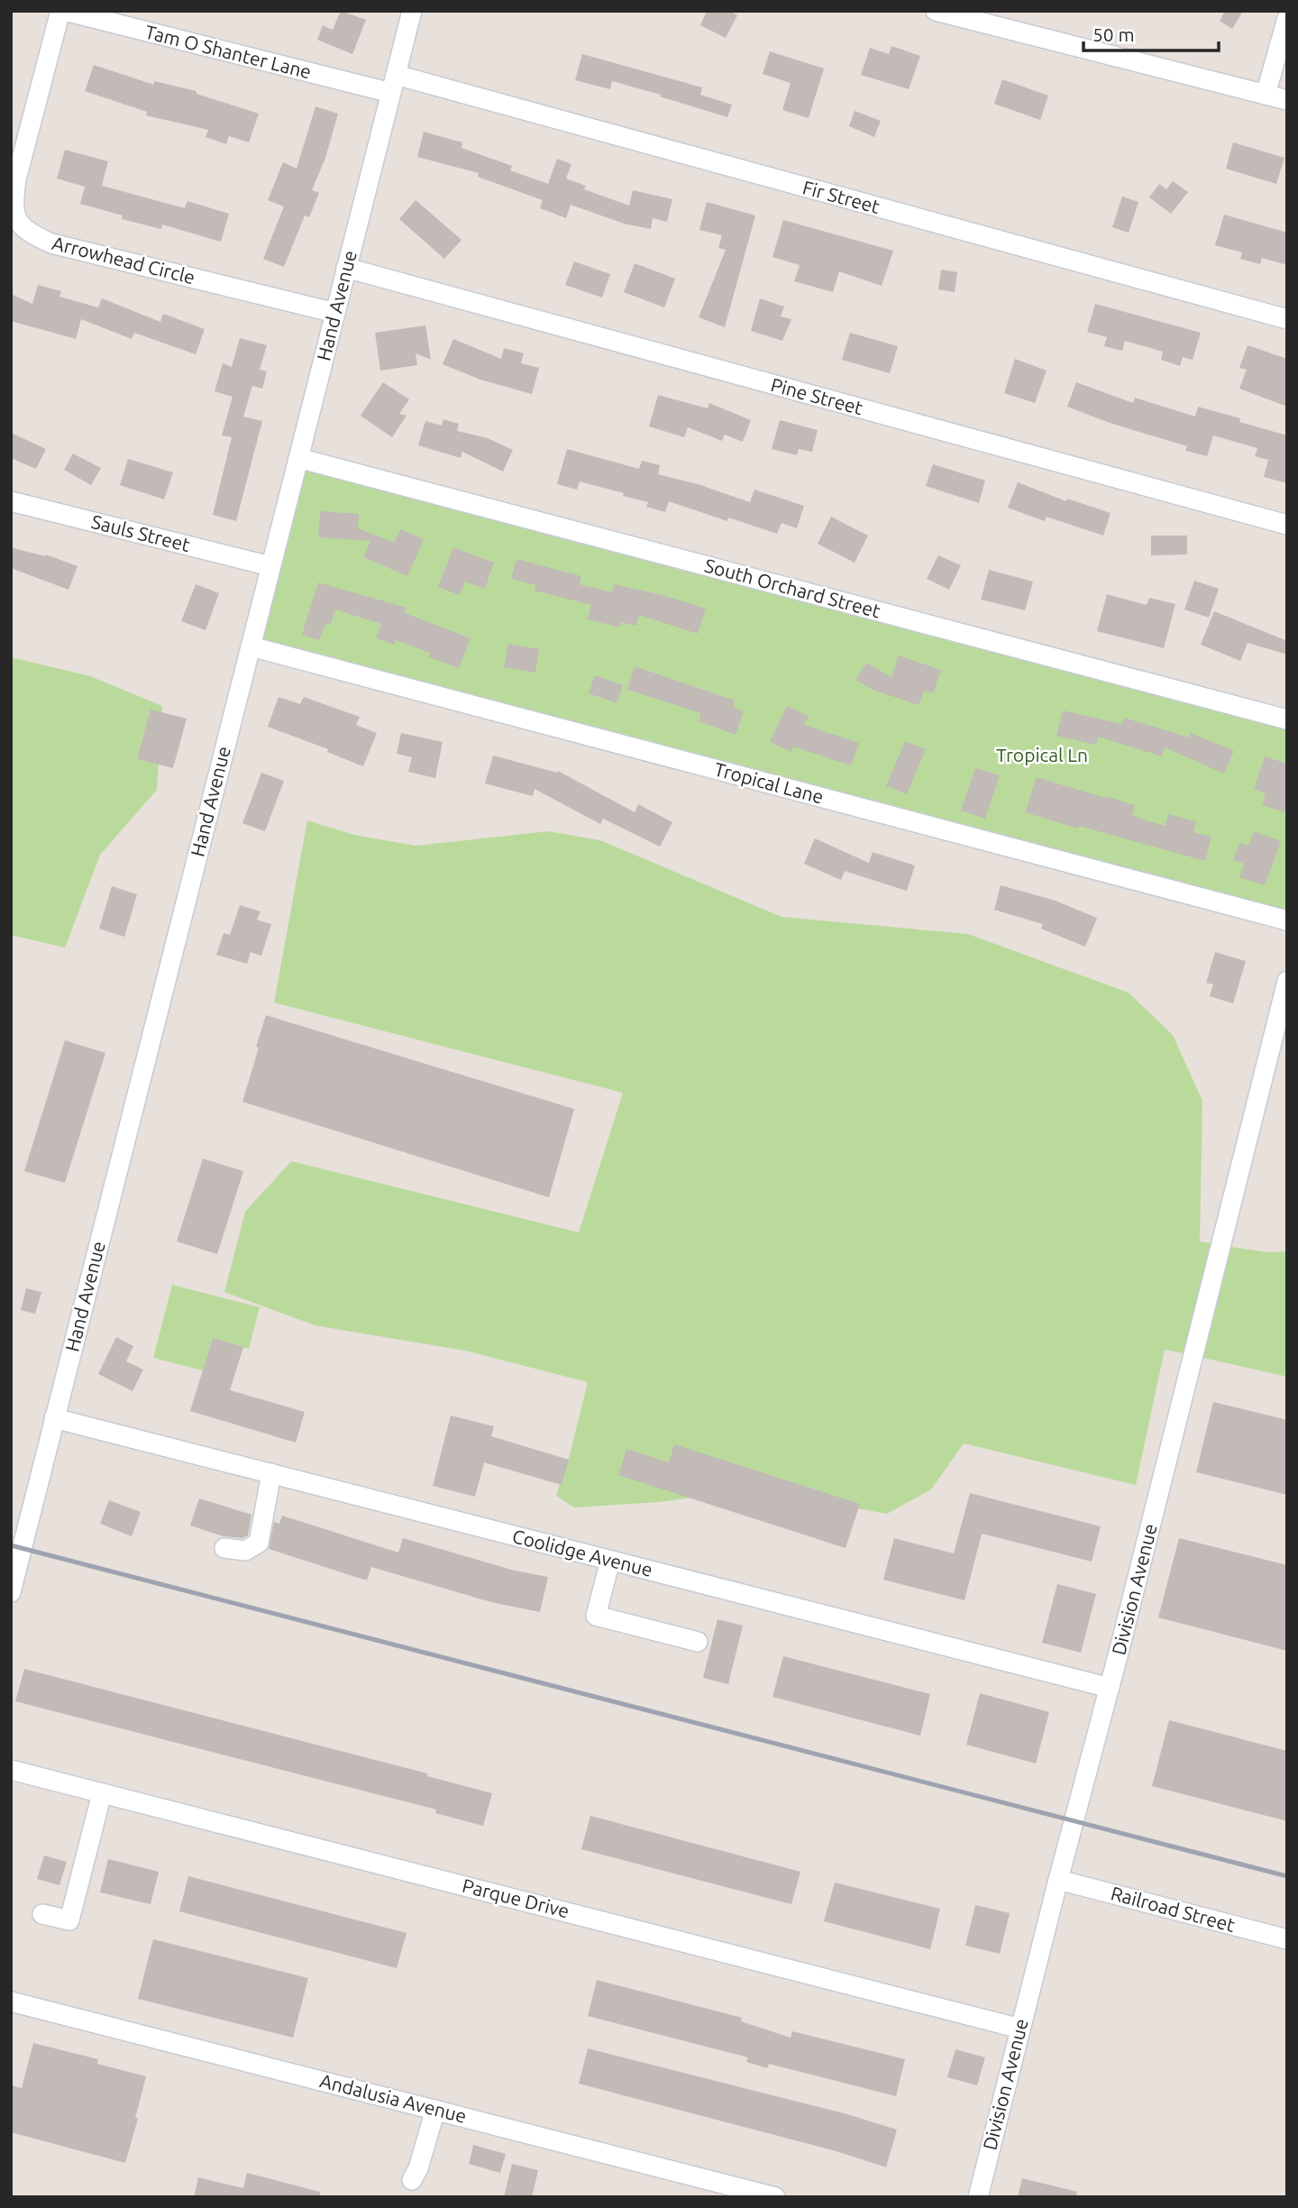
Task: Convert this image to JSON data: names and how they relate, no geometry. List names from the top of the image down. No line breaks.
{"streets":{"street":["Tam O Shanter Lane","Fir Street","Arrowhead Circle","Hand Avenue","Pine Street","Sauls Street","South Orchard Street","Tropical Lane","Coolidge Avenue","Division Avenue","Parque Drive","Railroad Street","Andalusia Avenue"]},"crossings":[["Tam O Shanter Lane","Fir Street"],["Tam O Shanter Lane","Arrowhead Circle"],["Tam O Shanter Lane","Hand Avenue"],["Fir Street","Hand Avenue"],["Arrowhead Circle","Hand Avenue"],["Hand Avenue","Pine Street"],["Hand Avenue","Sauls Street"],["Hand Avenue","South Orchard Street"],["Hand Avenue","Tropical Lane"],["Hand Avenue","Coolidge Avenue"],["Coolidge Avenue","Division Avenue"],["Division Avenue","Parque Drive"],["Division Avenue","Railroad Street"]],"parks":["Tropical Ln"],"scale_bar":"50 m"}
